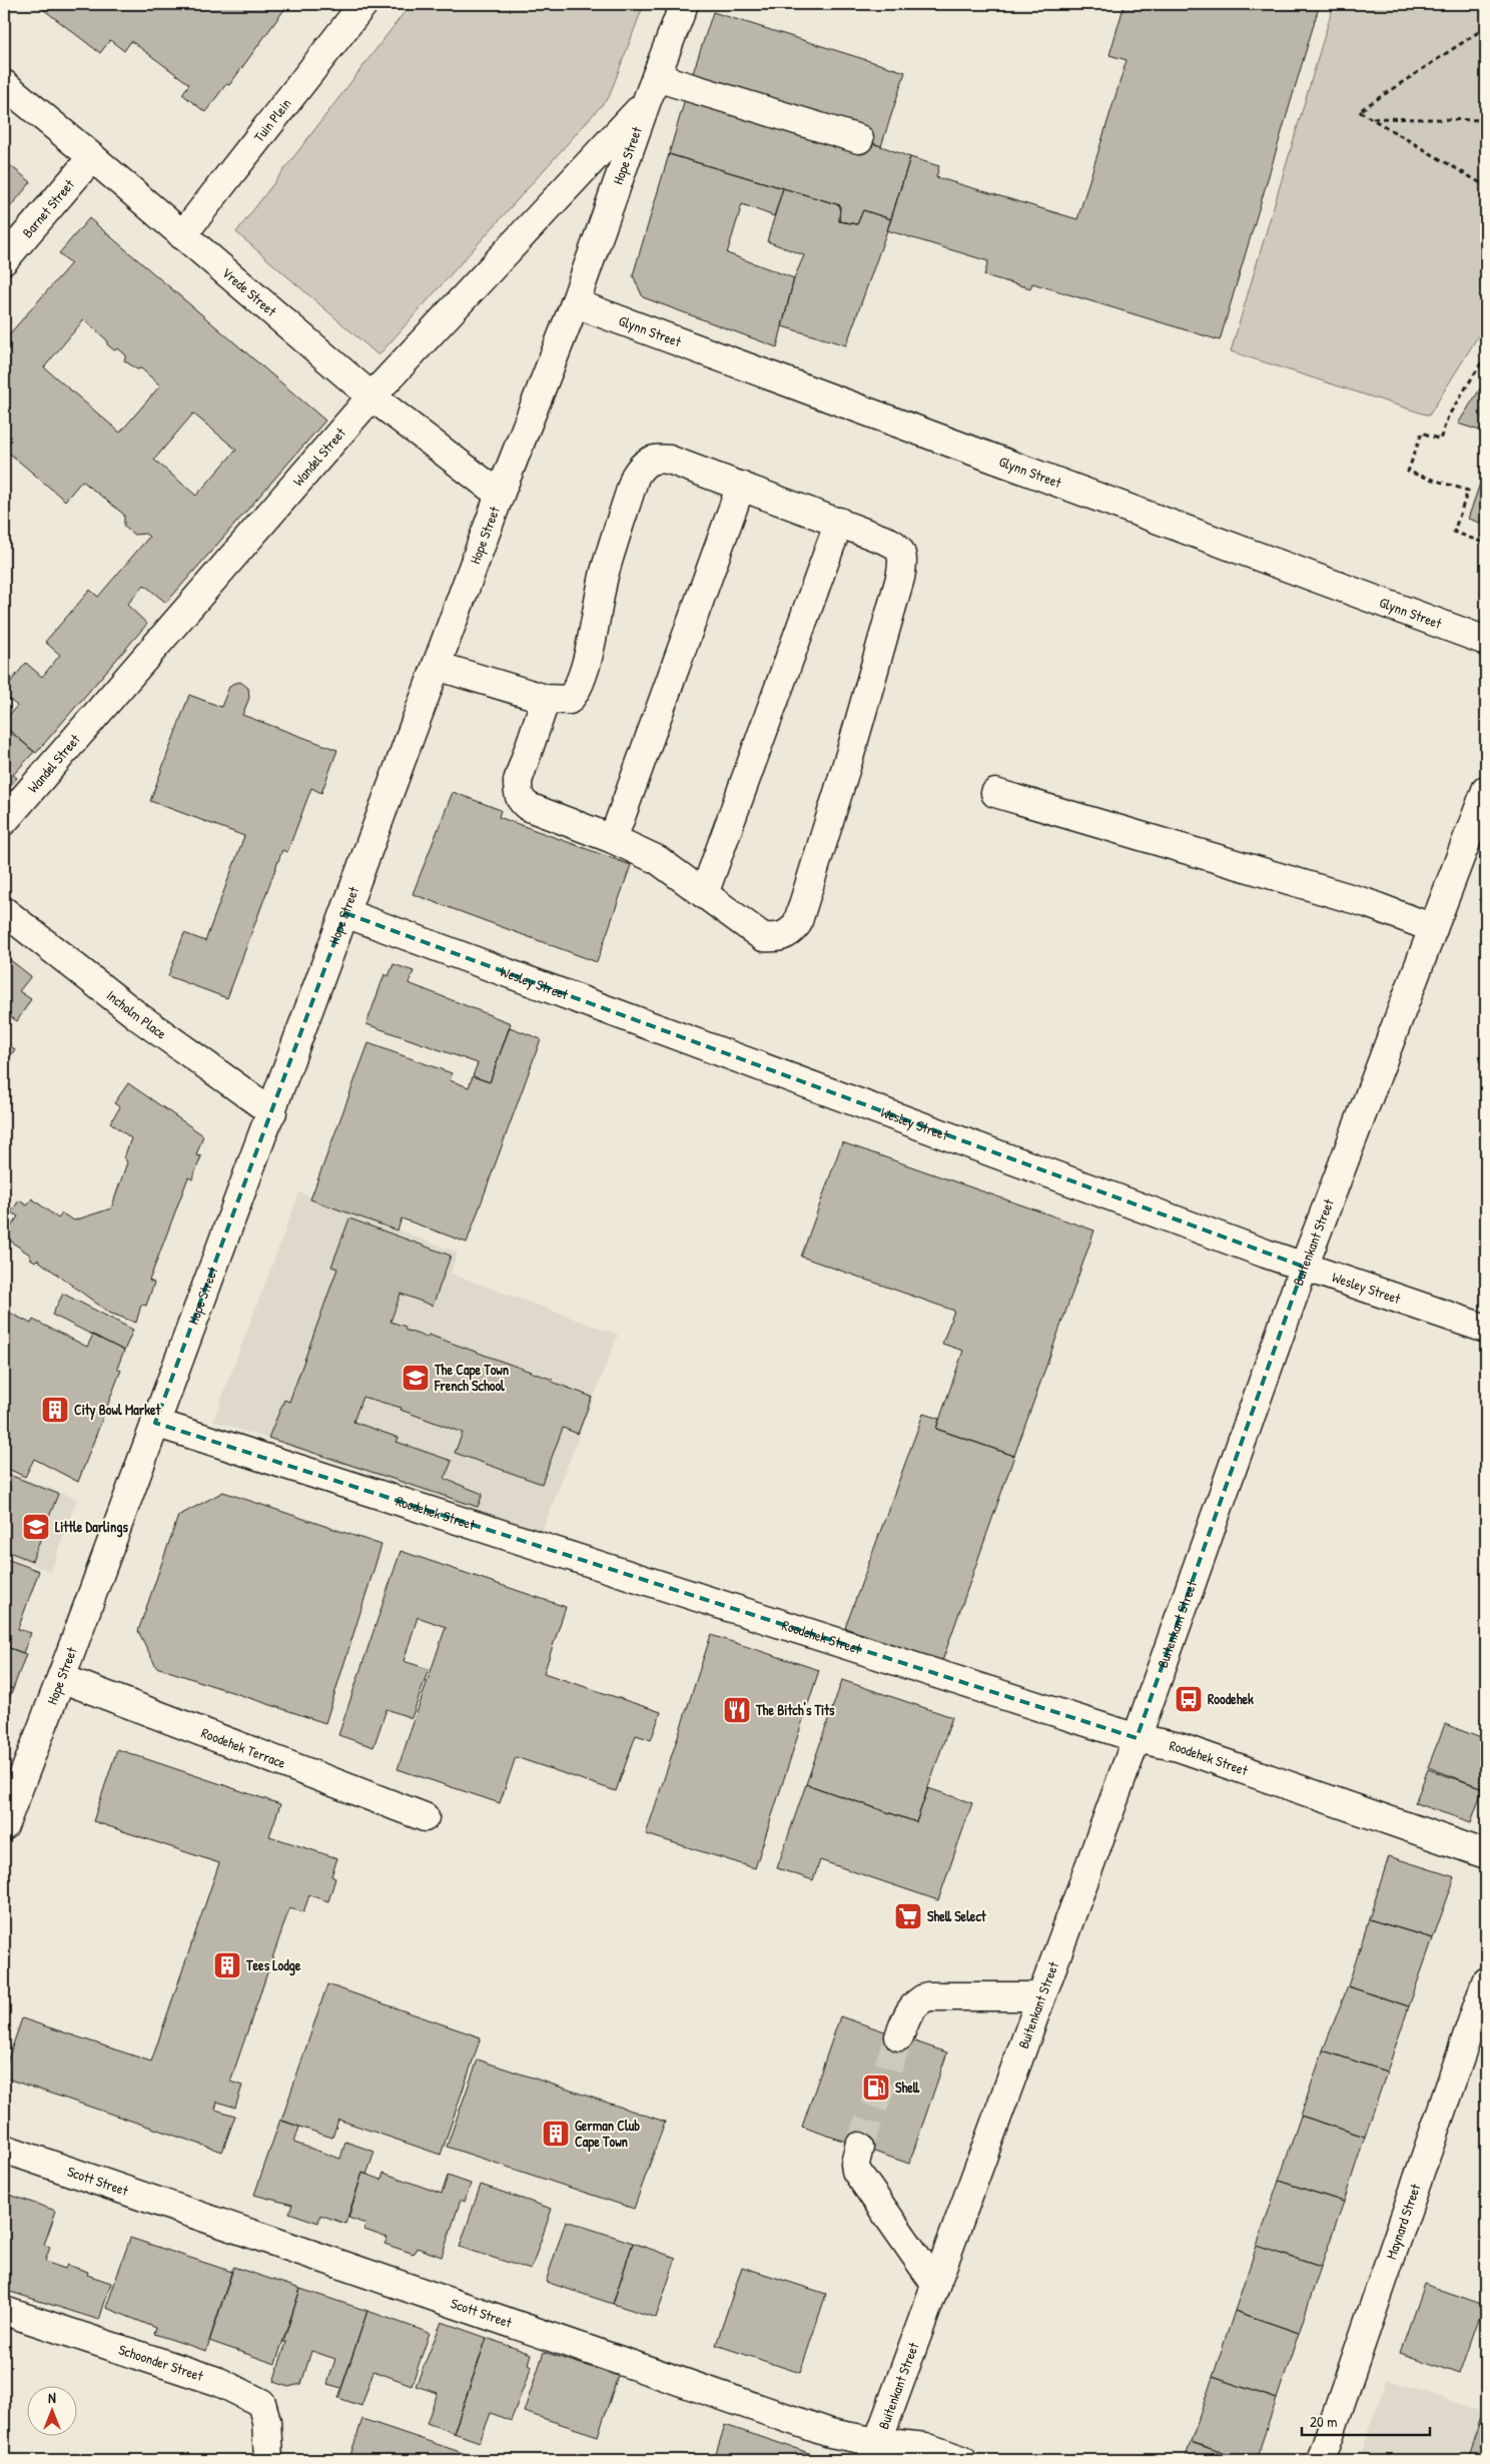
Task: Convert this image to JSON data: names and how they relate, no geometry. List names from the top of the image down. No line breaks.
{"streets":{"street":["Tuin Plein","Hope Street","Barnet Street","Vrede Street","Glynn Street","Wandel Street","Wesley Street","Incholm Place","Buitenkant Street","Roodehek Street","Roodehek Terrace","Scott Street","Maynard Street","Schoonder Street"]},"crossings":[["Tuin Plein","Vrede Street"],["Hope Street","Vrede Street"],["Hope Street","Glynn Street"],["Hope Street","Wandel Street"],["Hope Street","Wesley Street"],["Hope Street","Incholm Place"],["Hope Street","Roodehek Street"],["Hope Street","Roodehek Terrace"],["Barnet Street","Vrede Street"],["Vrede Street","Wandel Street"],["Wesley Street","Buitenkant Street"],["Buitenkant Street","Roodehek Street"],["Buitenkant Street","Scott Street"]],"places":{"school or university":["The Cape Town French School","Little Darlings"],"building":["City Bowl Market","Tees Lodge","German Club Cape Town"],"bus stop":["Roodehek"],"restaurant":["The Bitch's Tits"],"supermarket":["Shell Select"],"fuel station":["Shell"]},"scale_bar":"20 m","north":"top"}
